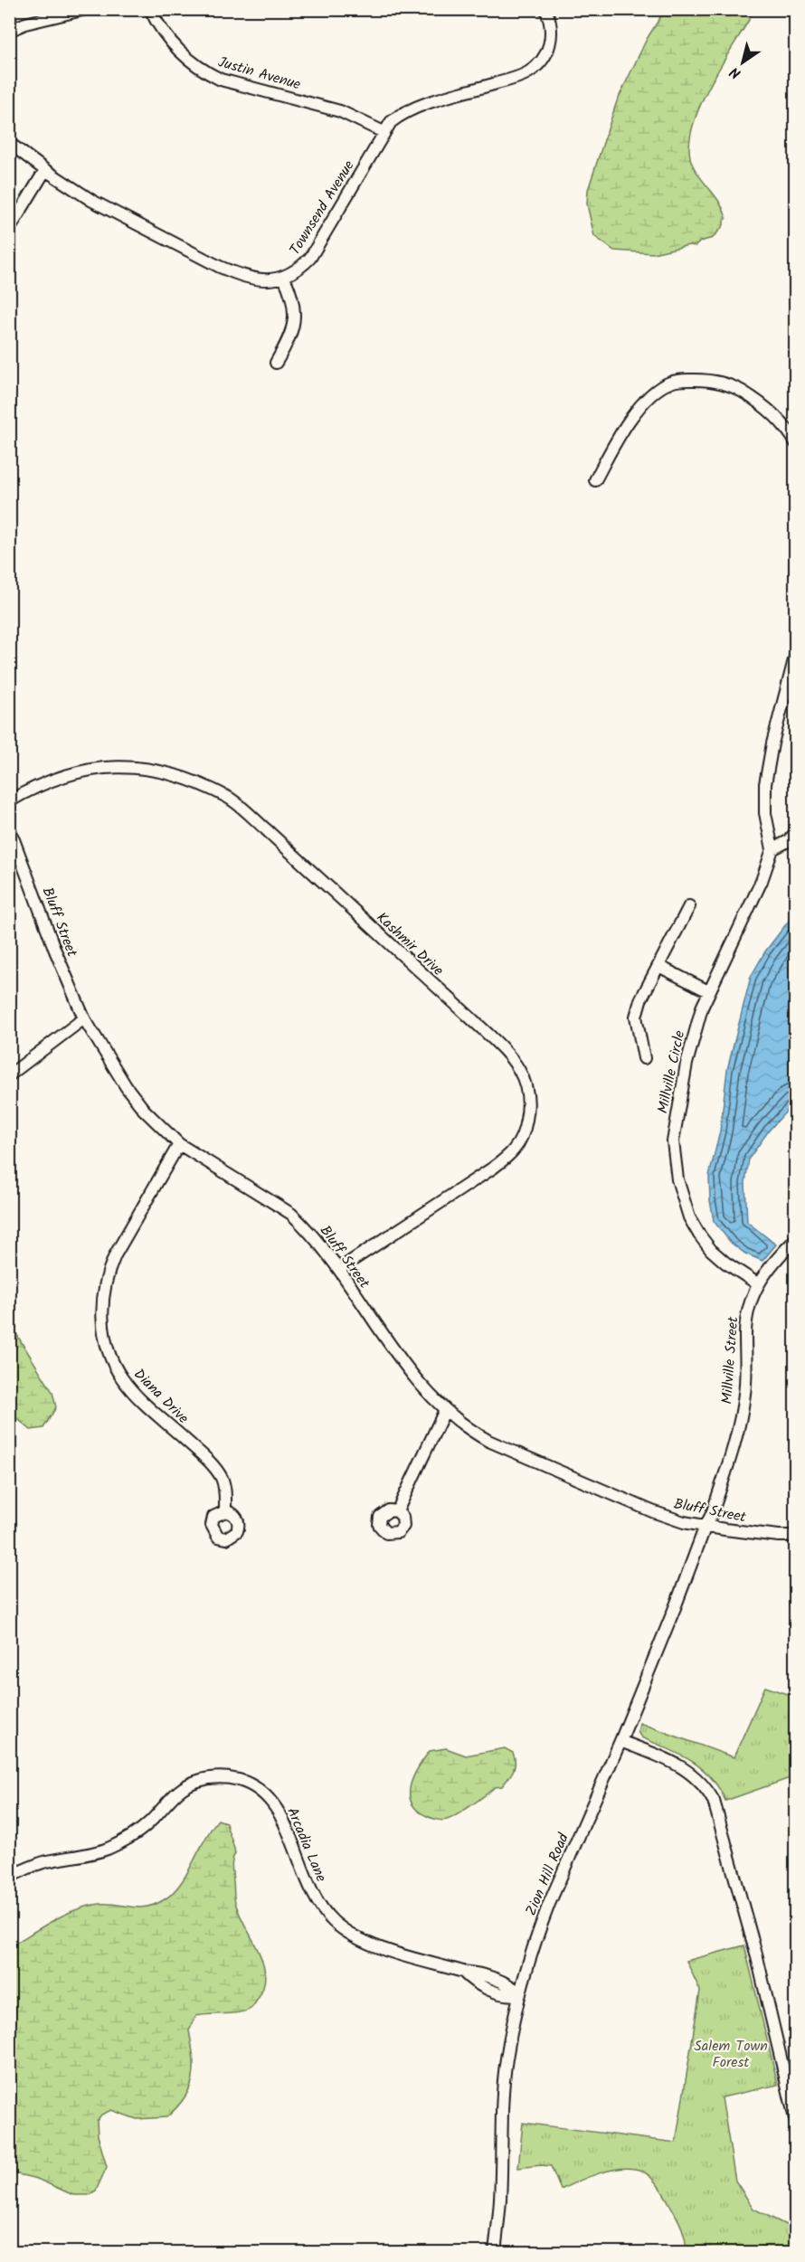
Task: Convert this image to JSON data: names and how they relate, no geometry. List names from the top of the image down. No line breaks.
{"streets":{"street":["Justin Avenue","Townsend Avenue","Bluff Street","Kashmir Drive","Millville Circle","Millville Street","Diana Drive","Arcadia Lane","Zion Hill Road"]},"crossings":[["Justin Avenue","Townsend Avenue"],["Bluff Street","Kashmir Drive"],["Bluff Street","Millville Street"],["Bluff Street","Diana Drive"],["Bluff Street","Zion Hill Road"],["Millville Circle","Millville Street"],["Millville Street","Zion Hill Road"],["Arcadia Lane","Zion Hill Road"]],"parks":["Salem Town Forest"],"north":"bottom left"}
